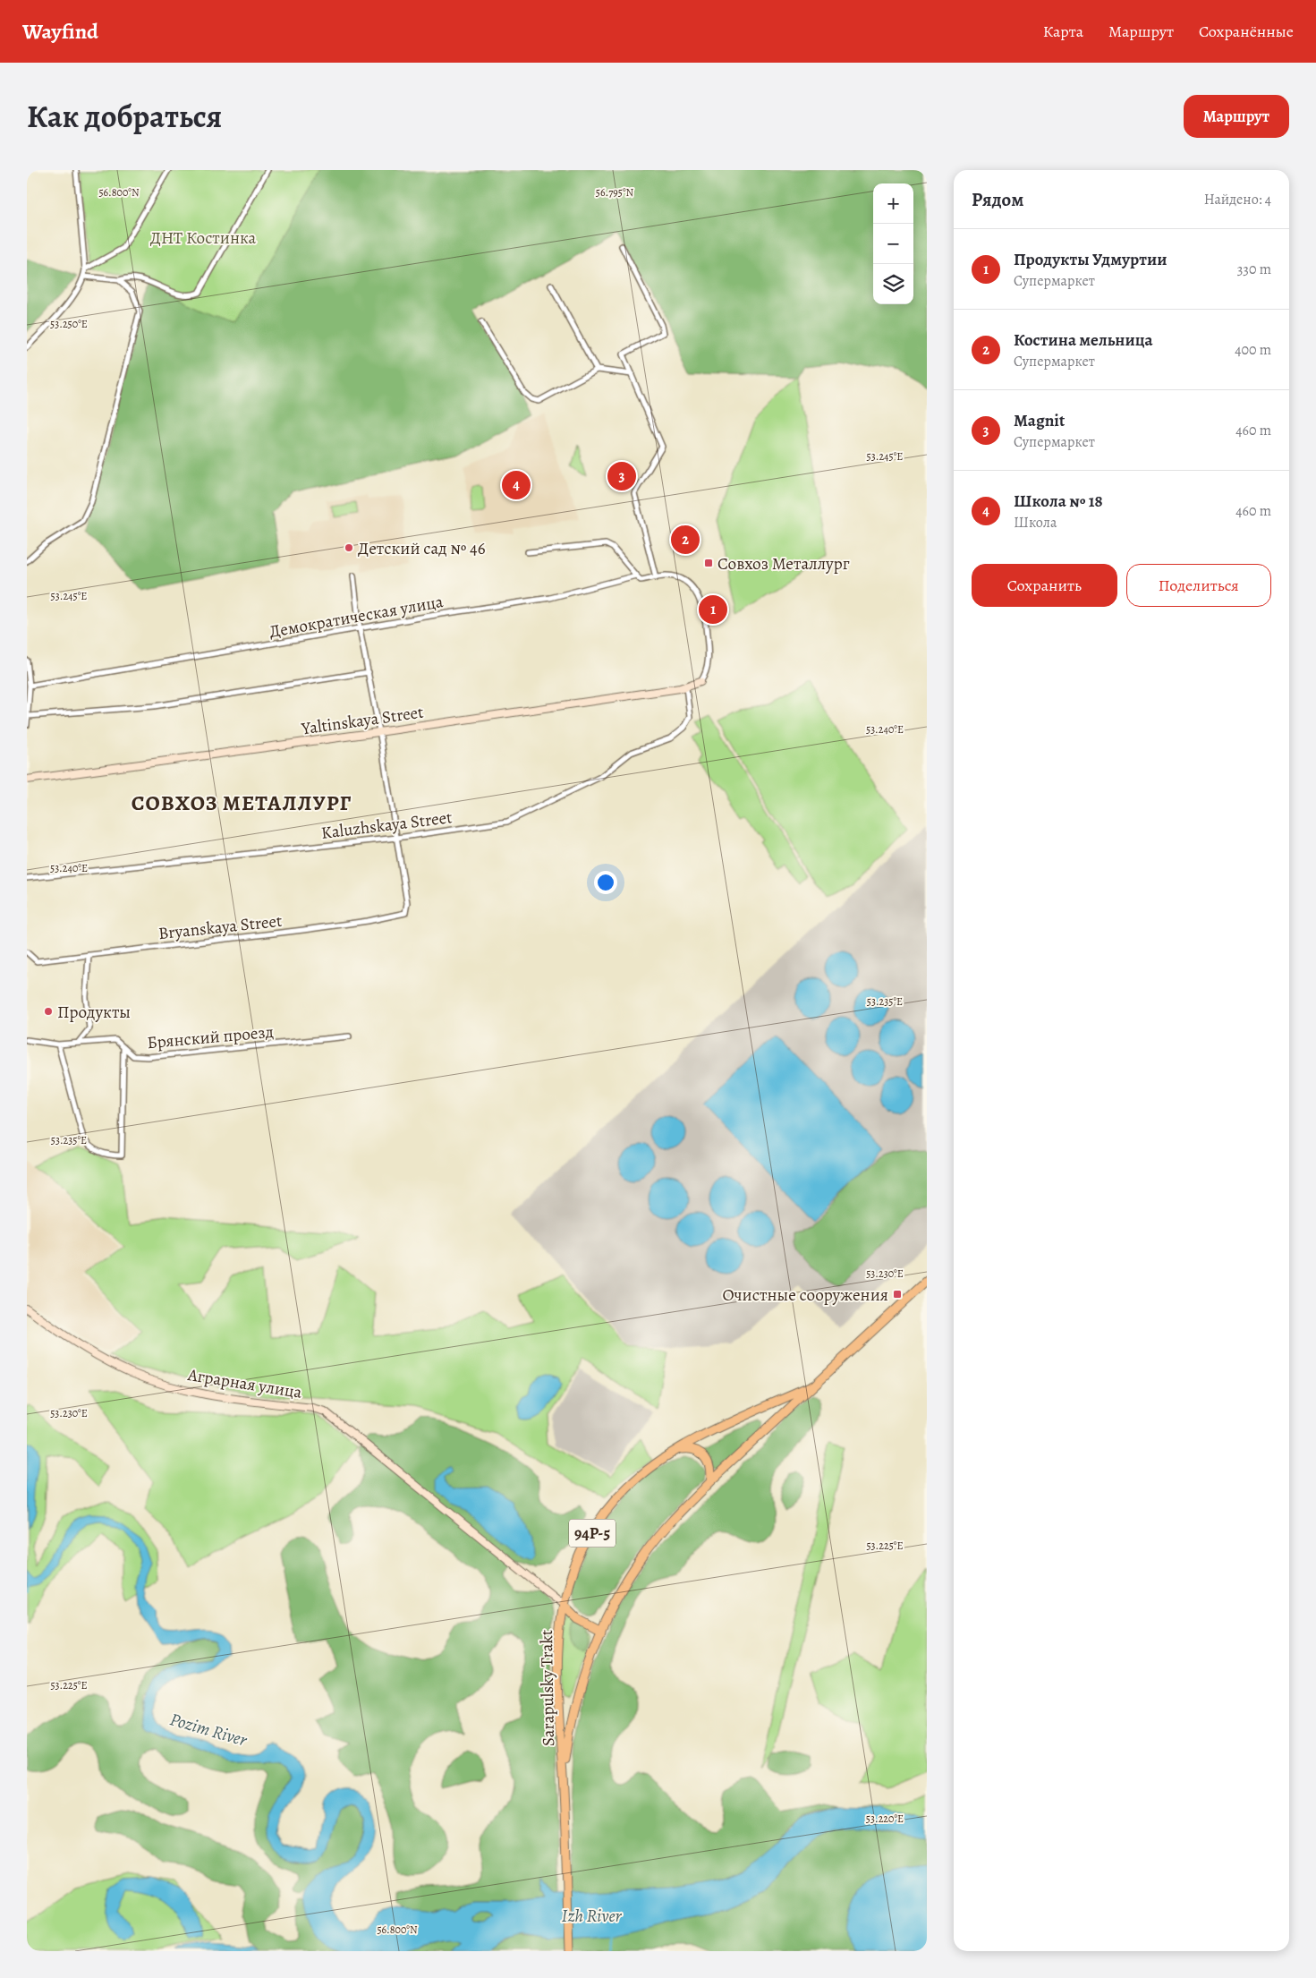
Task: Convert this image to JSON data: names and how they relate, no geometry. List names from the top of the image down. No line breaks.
{"streets":{"main road":["94Р-5","Sarapulsky Trakt"],"street":["Демократическая улица","Yaltinskaya Street","Kaluzhskaya Street","Bryanskaya Street","Брянский проезд","Аграрная улица"]},"crossings":[["Демократическая улица","Yaltinskaya Street"],["Yaltinskaya Street","Kaluzhskaya Street"],["Kaluzhskaya Street","Bryanskaya Street"],["Аграрная улица","Sarapulsky Trakt"]],"districts":["СОВХОЗ МЕТАЛЛУРГ"],"water":["Pozim River","Izh River"],"parks":["ДНТ Костинка"],"places":{"other":["Детский сад № 46","Продукты"],"transit":["Совхоз Металлург","Очистные сооружения"]},"page":{"header":"Wayfind","nav":["Карта","Маршрут","Сохранённые"],"title":"Как добраться","buttons":["Маршрут",["Сохранить","Поделиться"]],"heading":["Рядом","Найдено: 4"],"map_buttons":["+","−"],"list":[{"mark":"1","name":"Продукты Удмуртии","note":"Супермаркет","value":"330 m"},{"mark":"2","name":"Костина мельница","note":"Супермаркет","value":"400 m"},{"mark":"3","name":"Magnit","note":"Супермаркет","value":"460 m"},{"mark":"4","name":"Школа № 18","note":"Школа","value":"460 m"}],"pins":["3","4","2","1"]},"coordinates":["56.800°N","56.795°N","53.250°E","53.245°E","53.240°E","53.235°E","53.230°E","53.225°E","53.220°E"]}
